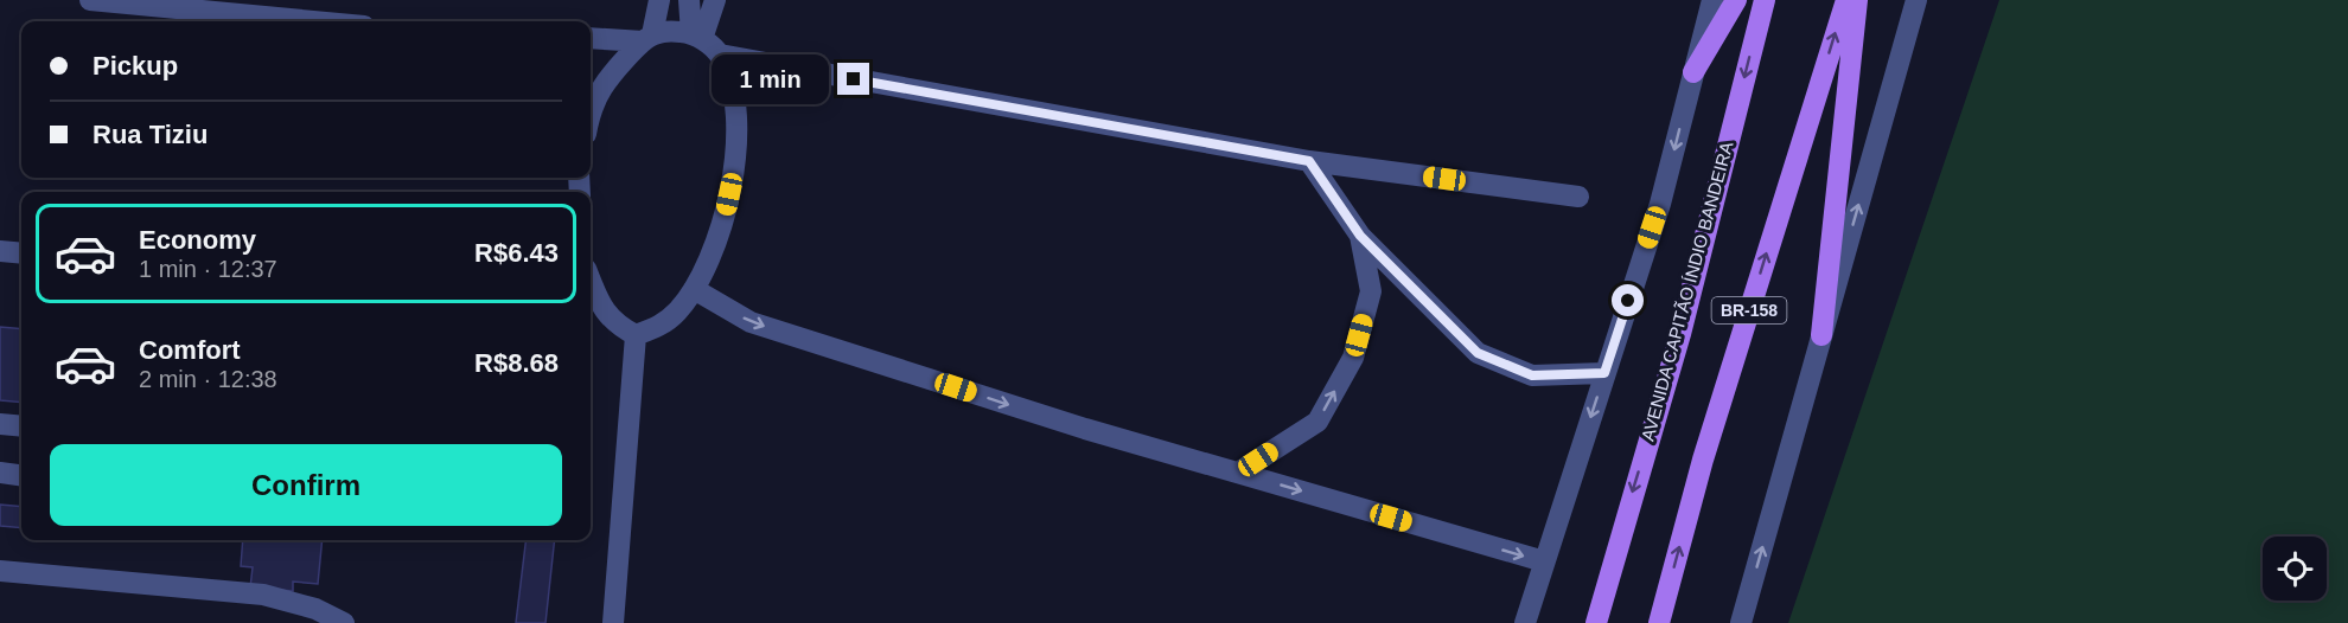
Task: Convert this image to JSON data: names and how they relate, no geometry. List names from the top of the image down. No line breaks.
{"streets":{"main road":["AVENIDA CAPITÃO ÍNDIO BANDEIRA","BR-158"]},"page":{"banner":["Pickup","Rua Tiziu"],"bubble":"1 min","list":[{"name":"Economy","note":"1 min · 12:37","value":"R$6.43"},{"name":"Comfort","note":"2 min · 12:38","value":"R$8.68"}],"buttons":"Confirm"}}
